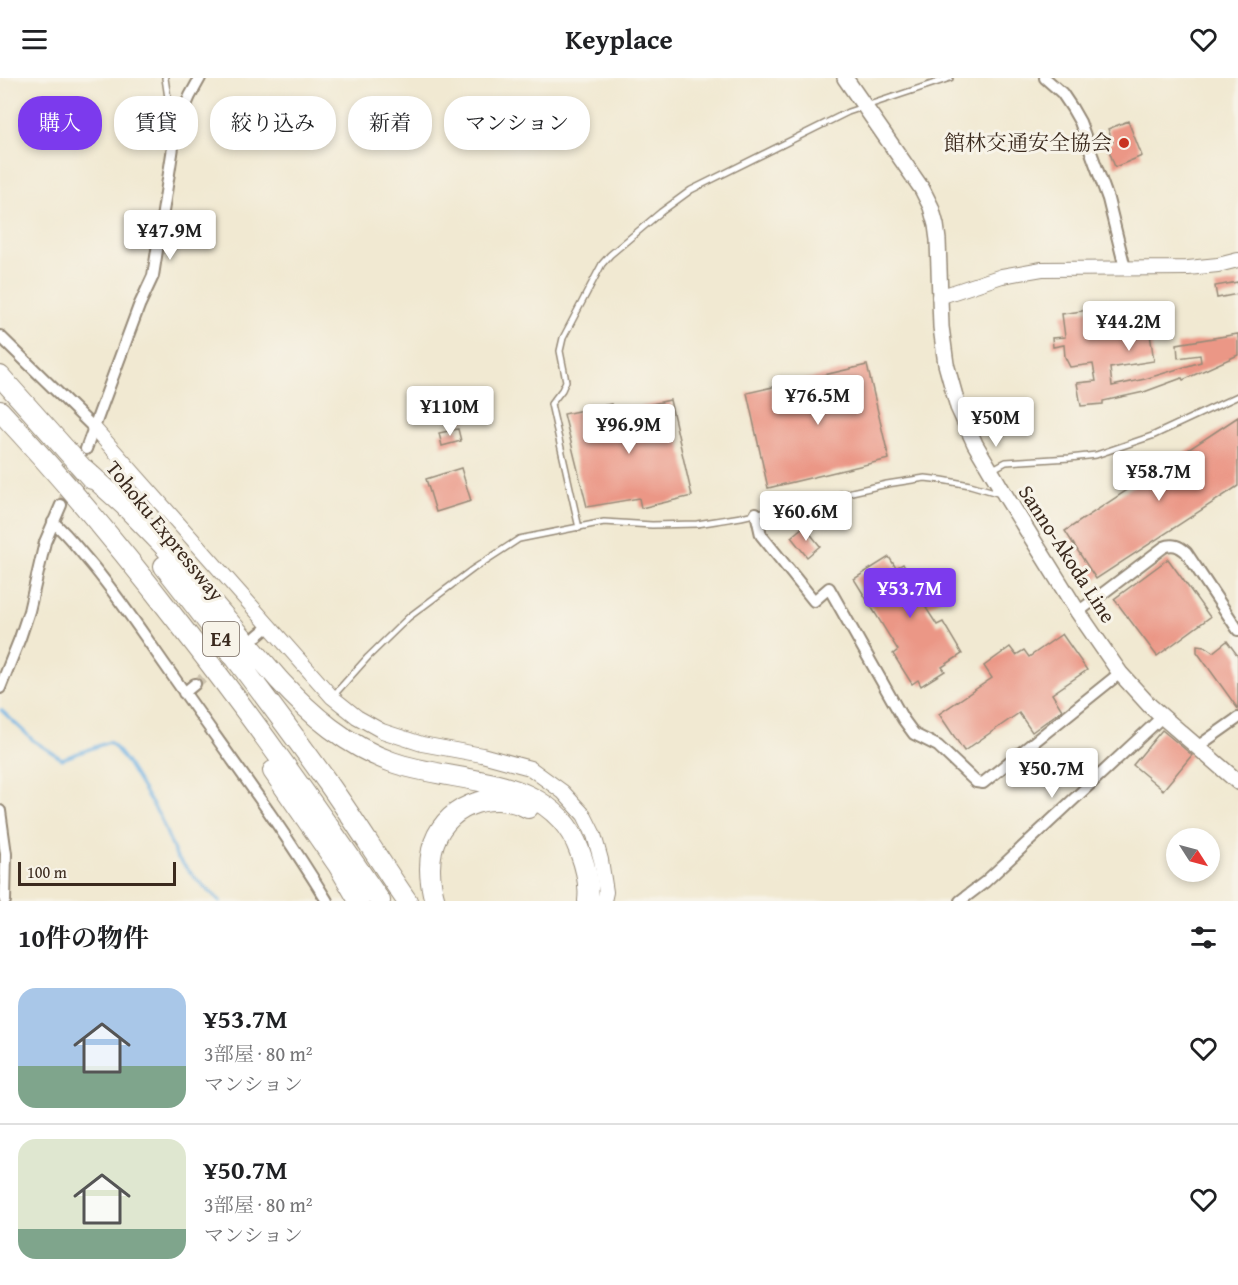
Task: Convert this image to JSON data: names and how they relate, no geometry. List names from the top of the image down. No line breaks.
{"streets":{"highway":["Tohoku Expressway","E4"],"main road":["Sanno-Akoda Line"]},"places":["館林交通安全協会"],"scale_bar":"100 m","north":"bottom right","page":{"header":"Keyplace","chip":["購入","賃貸","絞り込み","新着","マンション"],"price":["¥47.9M","¥44.2M","¥76.5M","¥110M","¥50M","¥96.9M","¥58.7M","¥60.6M","¥53.7M","¥50.7M"],"scale":"100 m","heading":"10件の物件","list":[{"name":"¥53.7M","note":"3部屋 · 80 m² · マンション"},{"name":"¥50.7M","note":"3部屋 · 80 m² · マンション"}]}}
